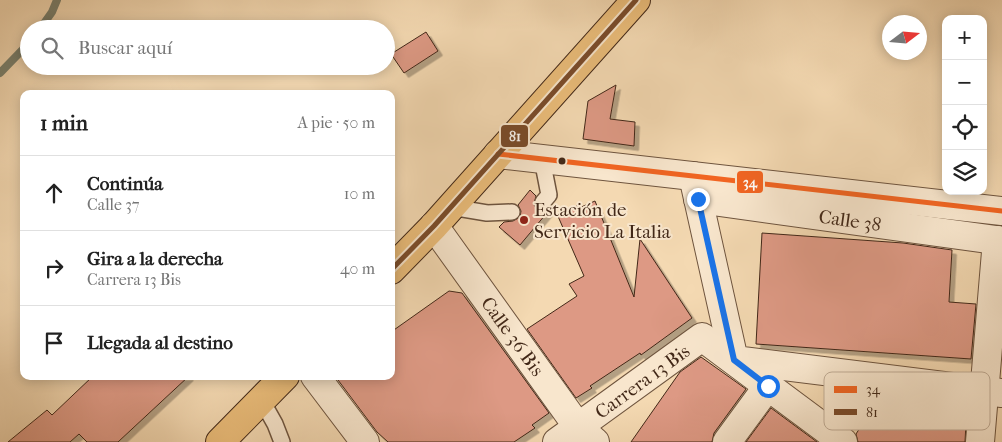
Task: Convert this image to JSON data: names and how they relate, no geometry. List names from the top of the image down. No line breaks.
{"streets":{"street":["Calle 38","Calle 36 Bis","Carrera 13 Bis"]},"crossings":[["Calle 36 Bis","Carrera 13 Bis"]],"places":["Estación de Servicio La Italia"],"lines":["transit line 81","transit line 34"],"legend":["34","81"],"north":"right","page":{"map_buttons":["+","−"],"search":"Buscar aquí","heading":["1 min","A pie · 50 m"],"list":[["Continúa","Calle 37","10 m"],["Gira a la derecha","Carrera 13 Bis","40 m"],"Llegada al destino"]}}
